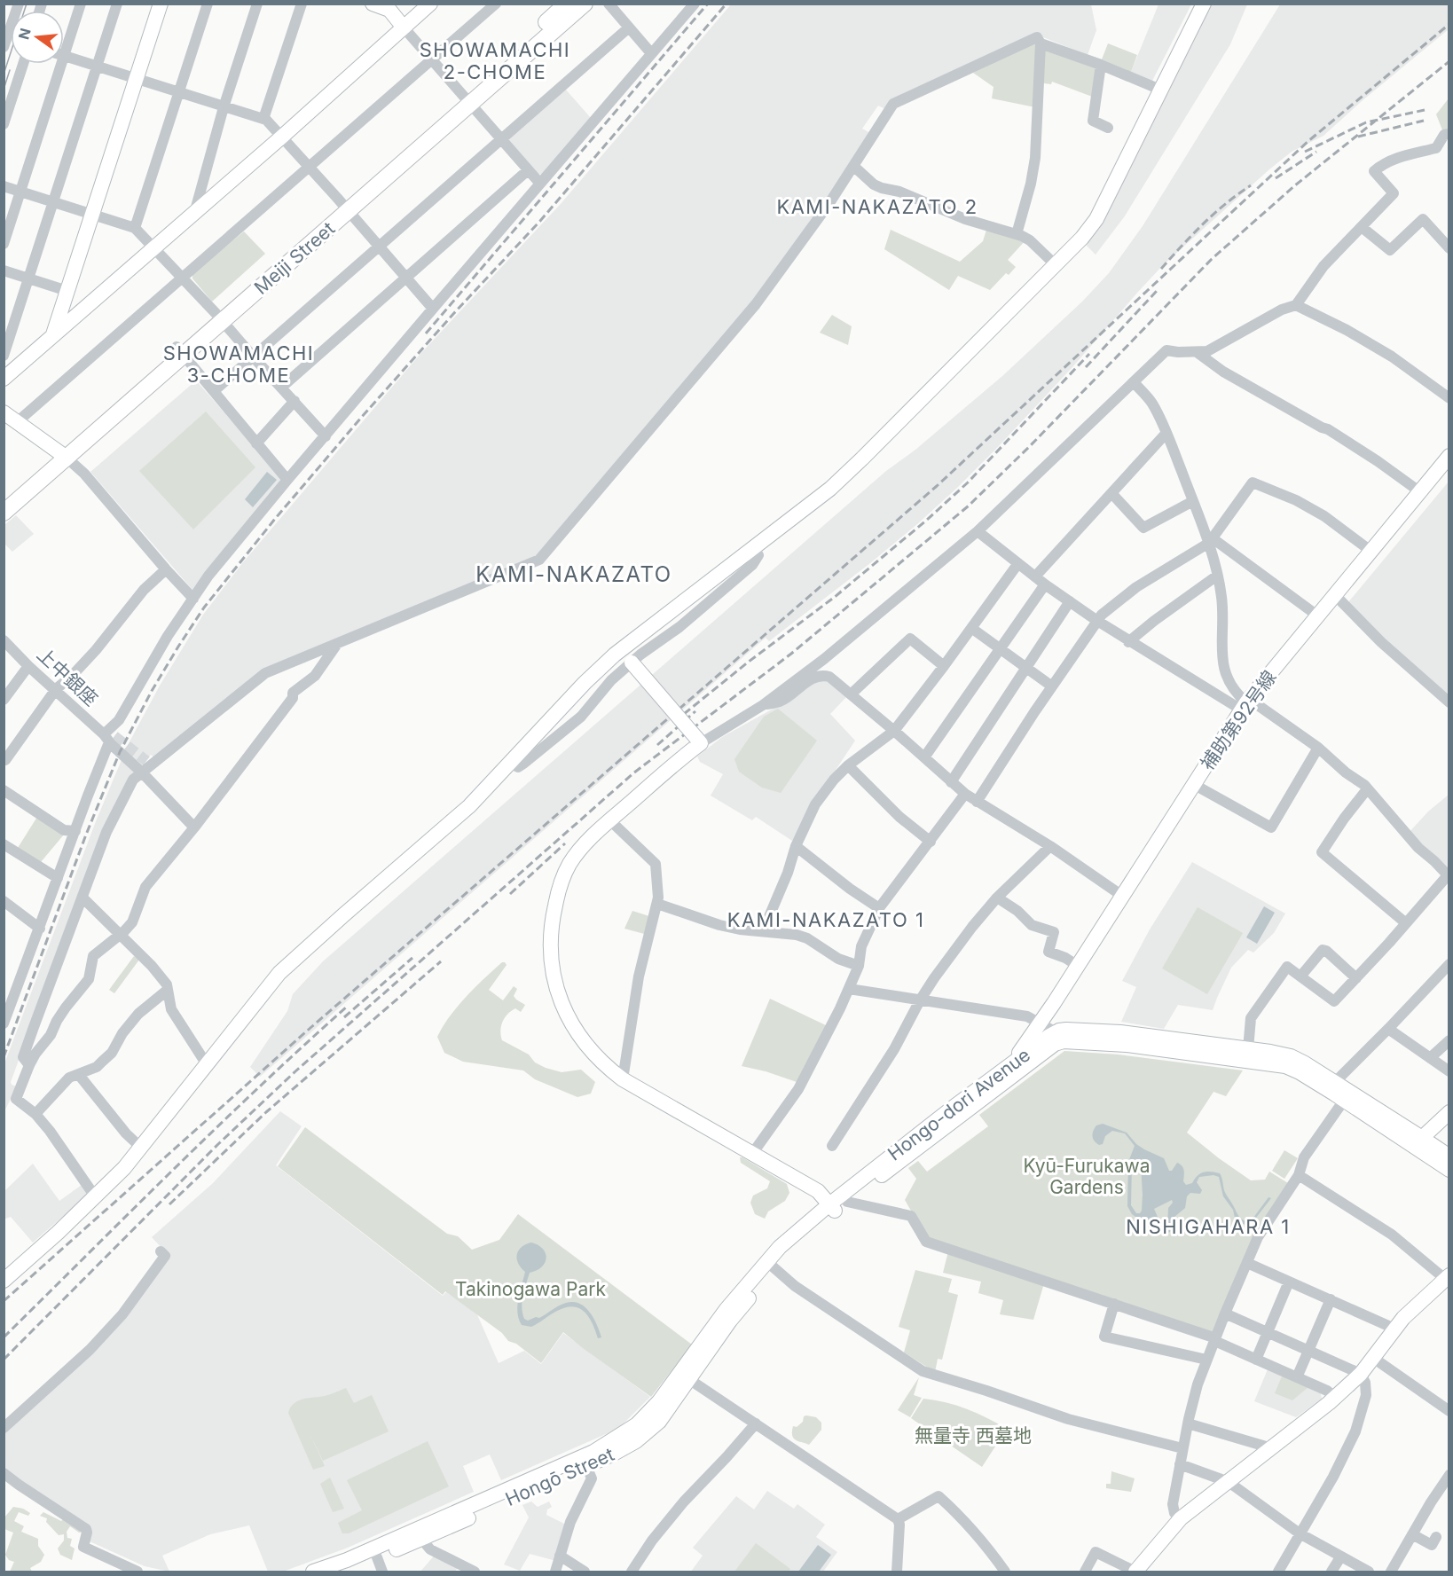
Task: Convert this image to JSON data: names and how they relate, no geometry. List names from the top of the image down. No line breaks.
{"streets":{"main road":["Meiji Street"],"street":["上中銀座","補助第92号線","Hongo-dori Avenue","Hongō Street"]},"crossings":[["補助第92号線","Hongo-dori Avenue"],["Hongo-dori Avenue","Hongō Street"]],"districts":["SHOWAMACHI 2-CHOME","KAMI-NAKAZATO 2","SHOWAMACHI 3-CHOME","KAMI-NAKAZATO","KAMI-NAKAZATO 1","NISHIGAHARA 1"],"parks":["Kyū-Furukawa Gardens","Takinogawa Park","無量寺 西墓地"],"north":"left"}
